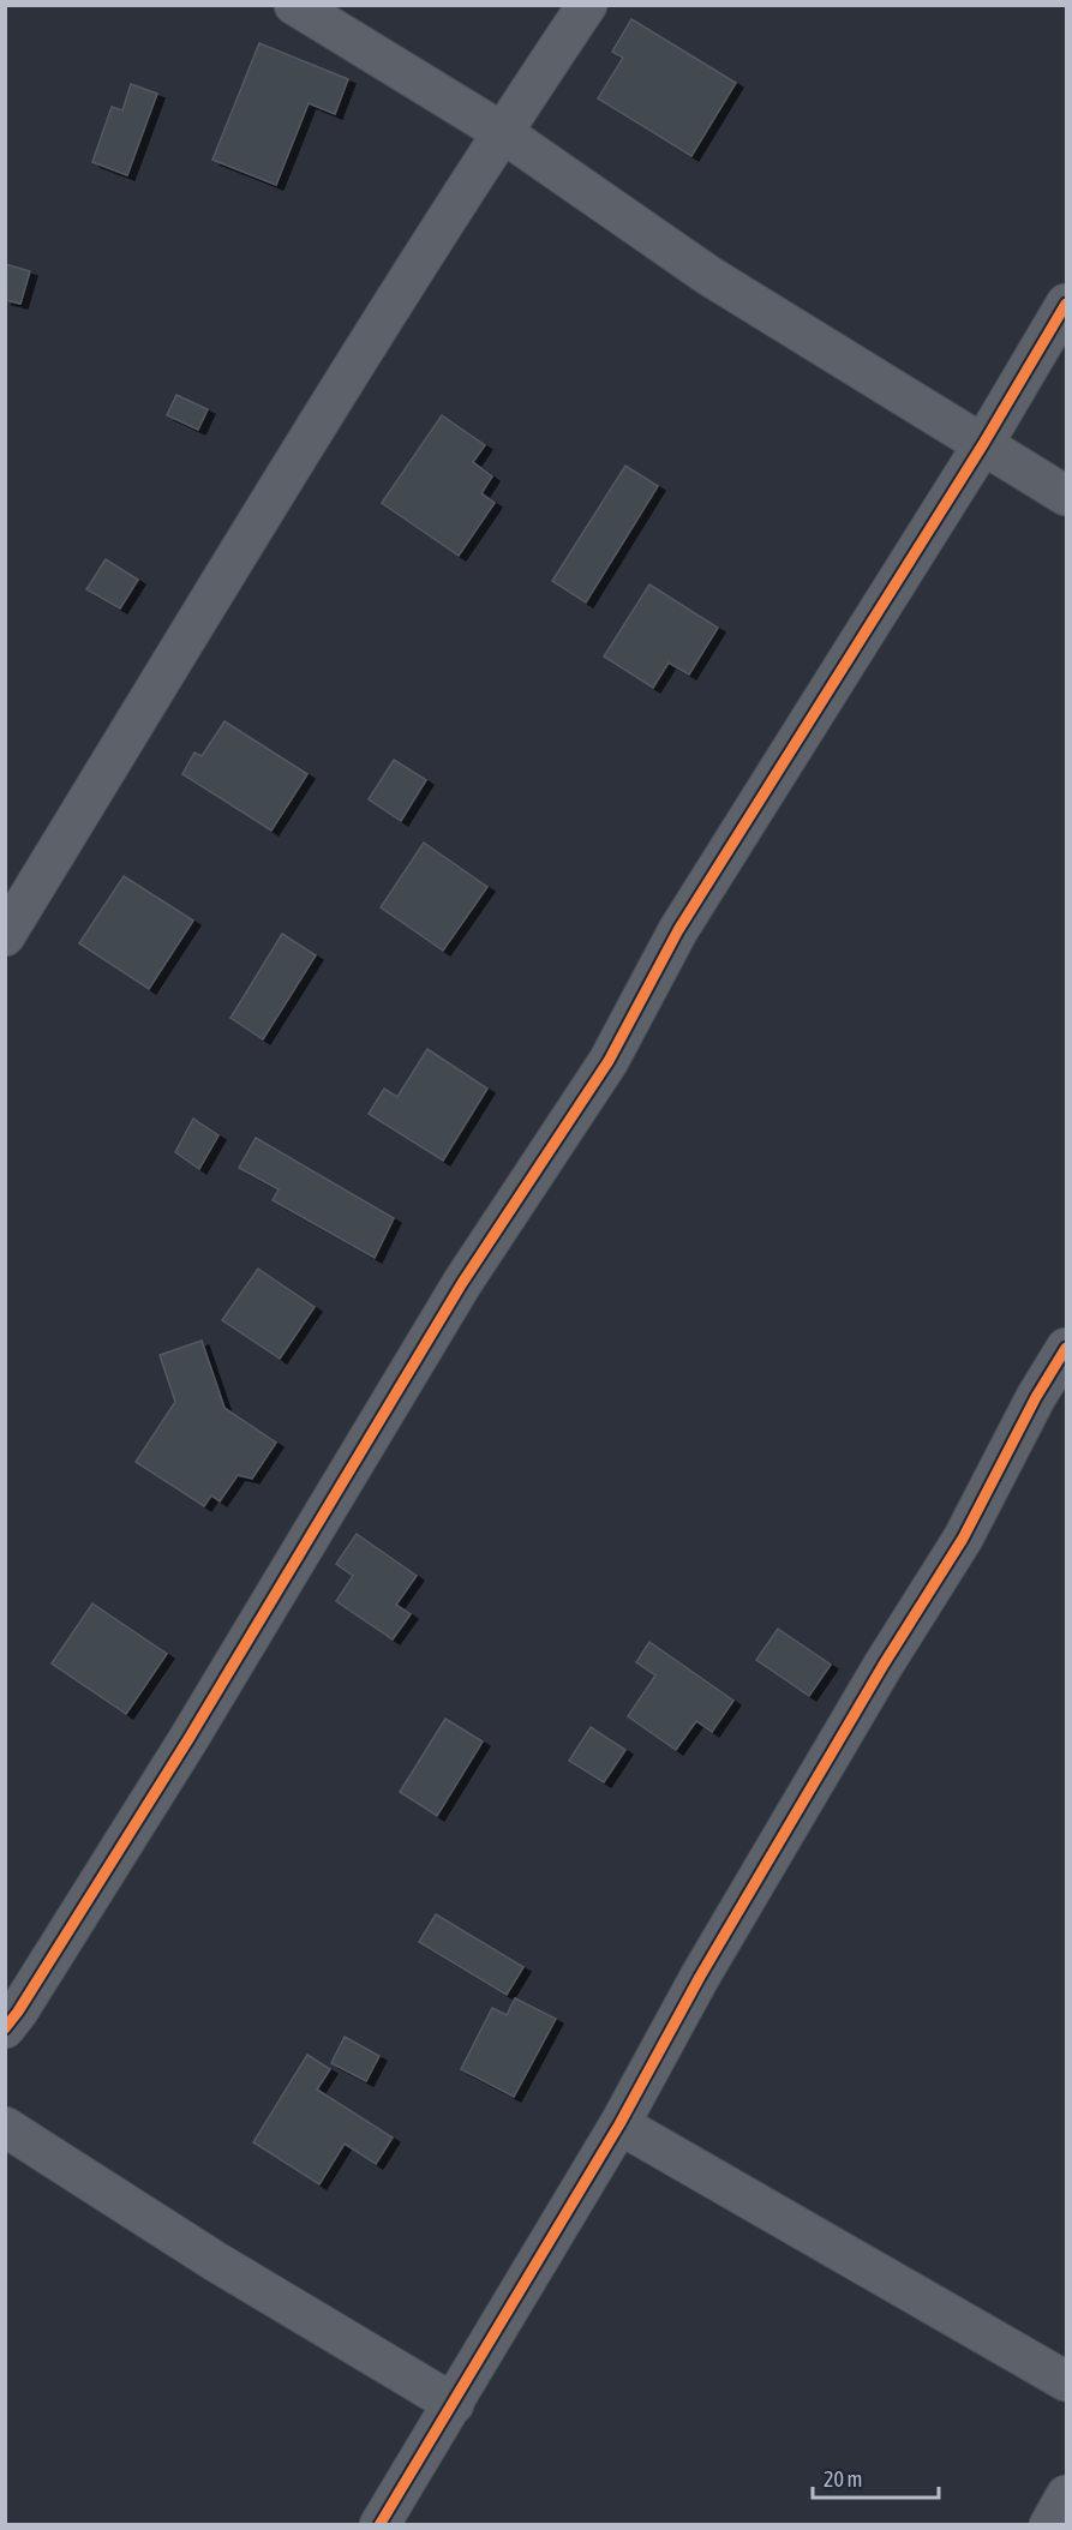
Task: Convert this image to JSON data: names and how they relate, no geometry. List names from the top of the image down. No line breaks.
{"scale_bar":"20 m"}
